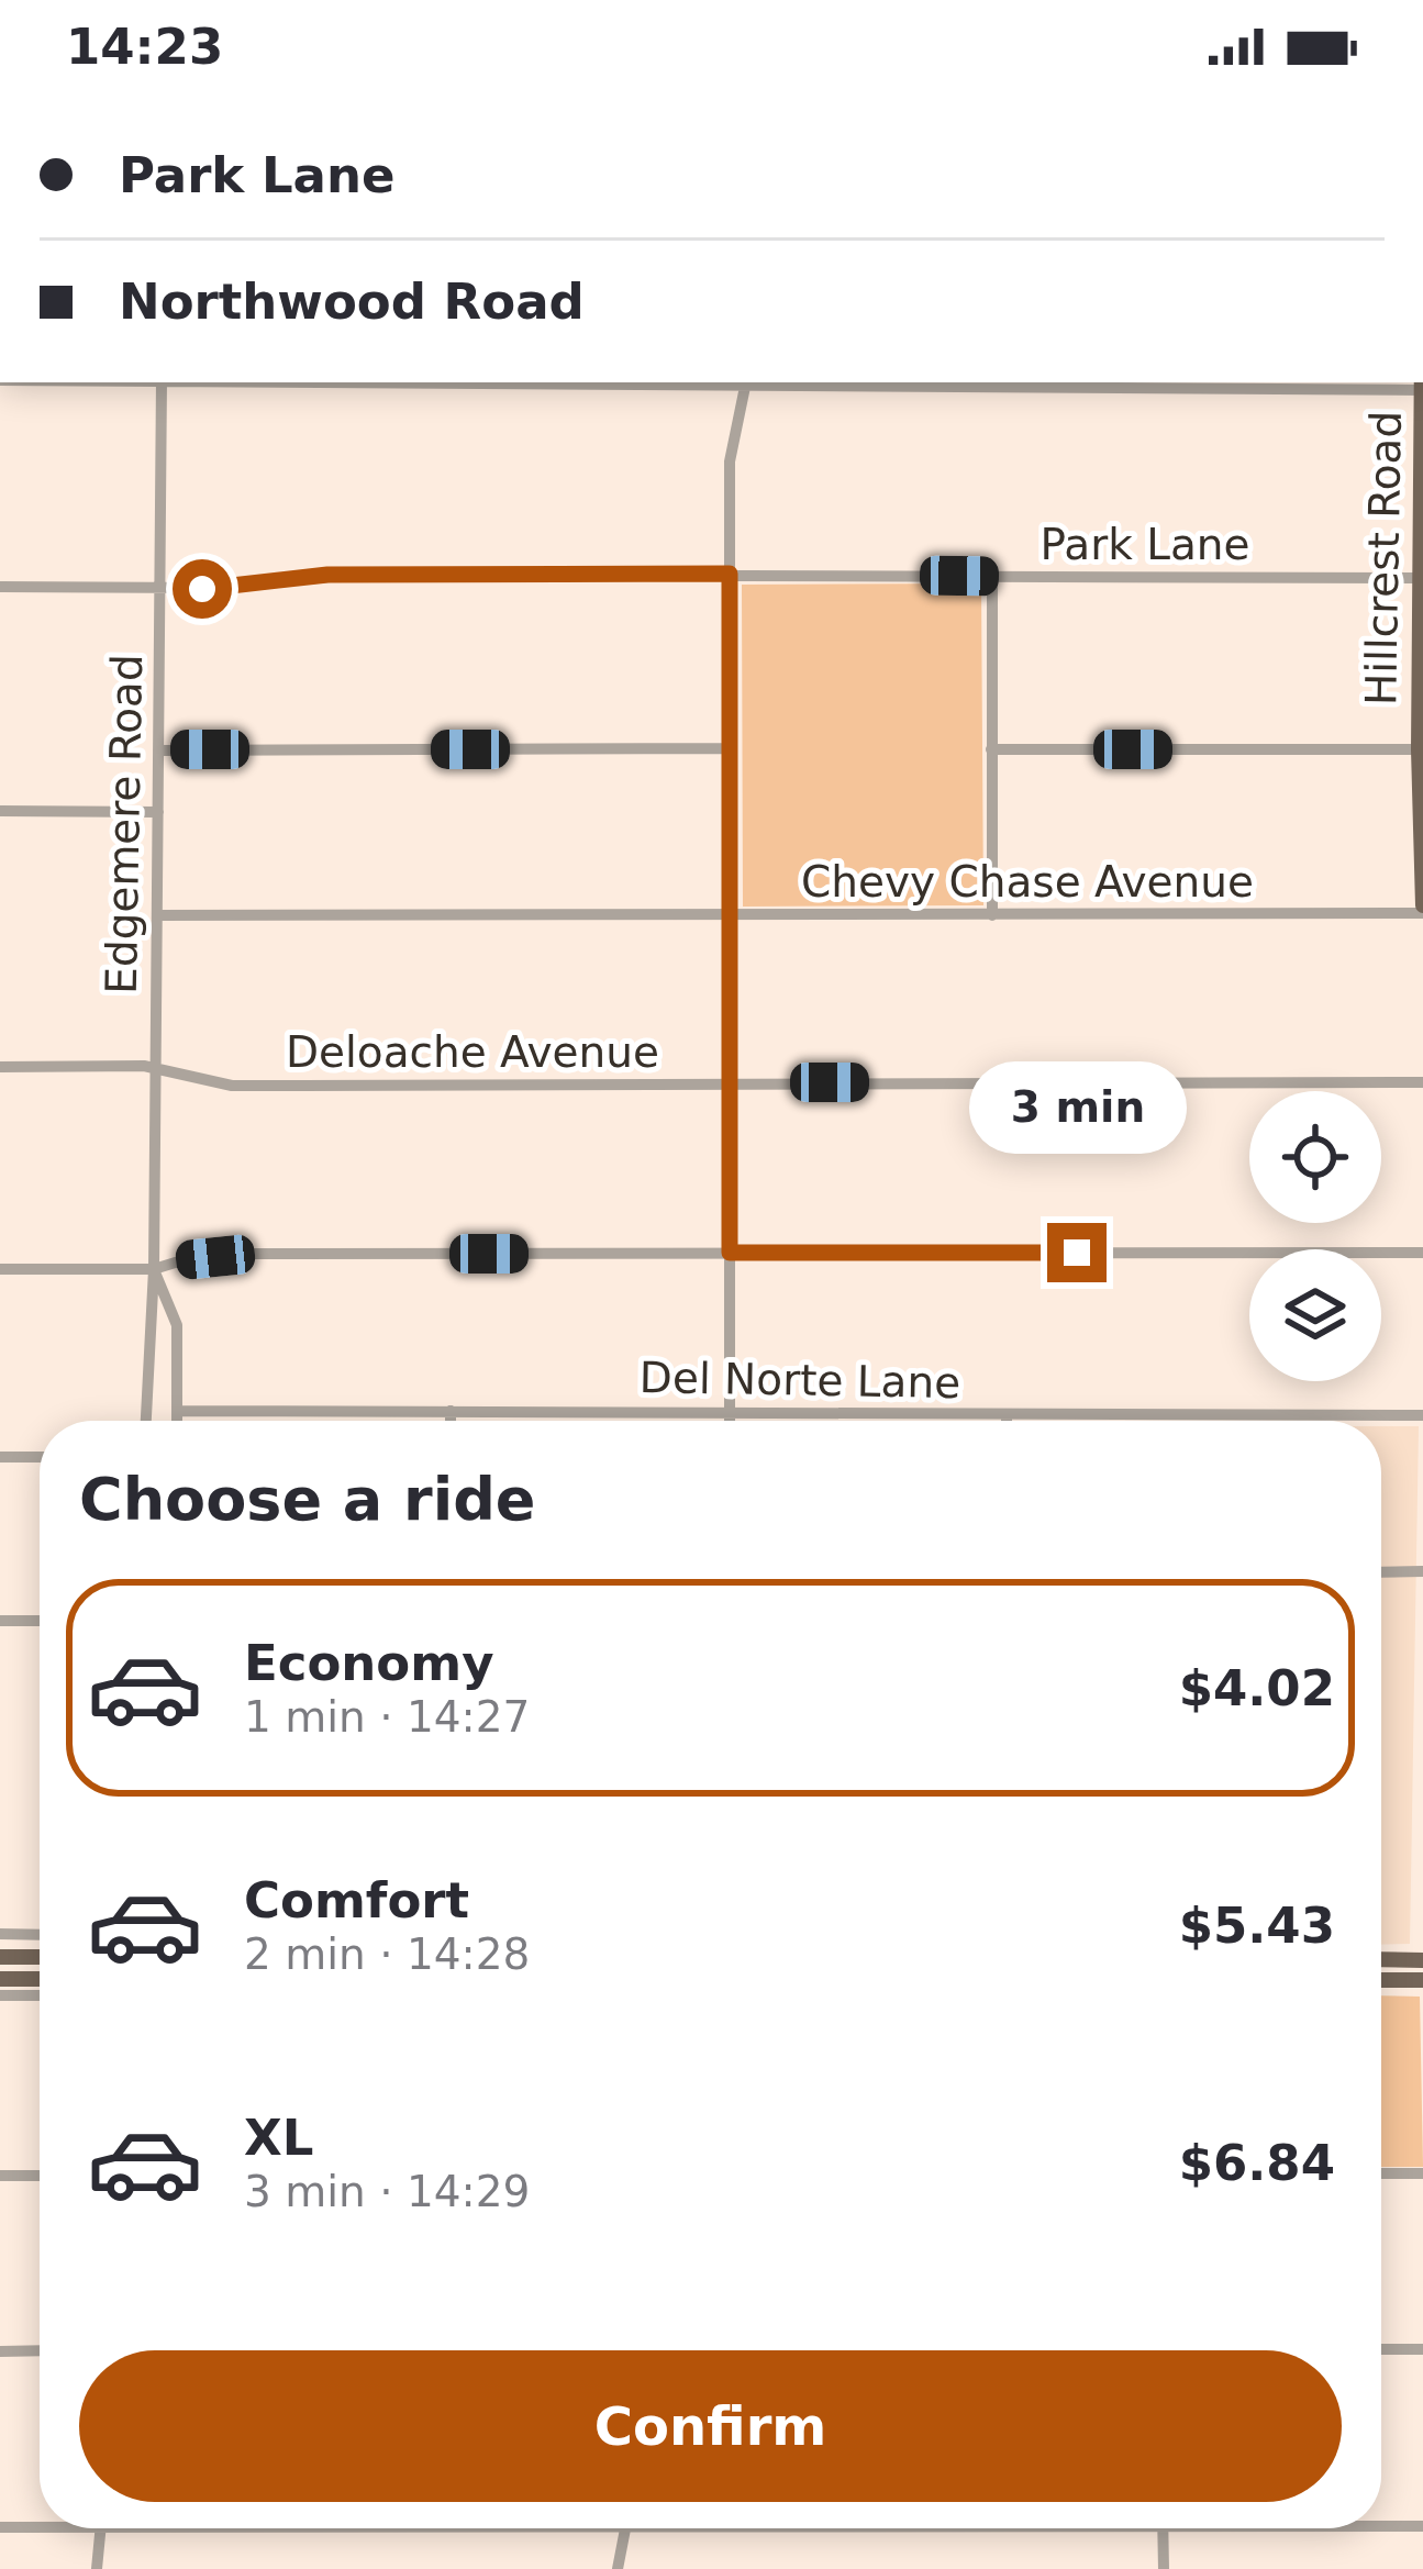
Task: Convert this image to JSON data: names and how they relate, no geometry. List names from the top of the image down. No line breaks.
{"streets":{"main road":["Hillcrest Road"],"street":["Park Lane","Edgemere Road","Chevy Chase Avenue","Deloache Avenue","Del Norte Lane"]},"crossings":[["Park Lane","Hillcrest Road"],["Park Lane","Edgemere Road"],["Hillcrest Road","Chevy Chase Avenue"],["Edgemere Road","Chevy Chase Avenue"],["Edgemere Road","Deloache Avenue"],["Edgemere Road","Del Norte Lane"]],"page":{"status":"14:23","banner":["Park Lane","Northwood Road"],"bubble":"3 min","heading":"Choose a ride","list":[{"name":"Economy","note":"1 min · 14:27","value":"$4.02"},{"name":"Comfort","note":"2 min · 14:28","value":"$5.43"},{"name":"XL","note":"3 min · 14:29","value":"$6.84"}],"buttons":"Confirm"}}
